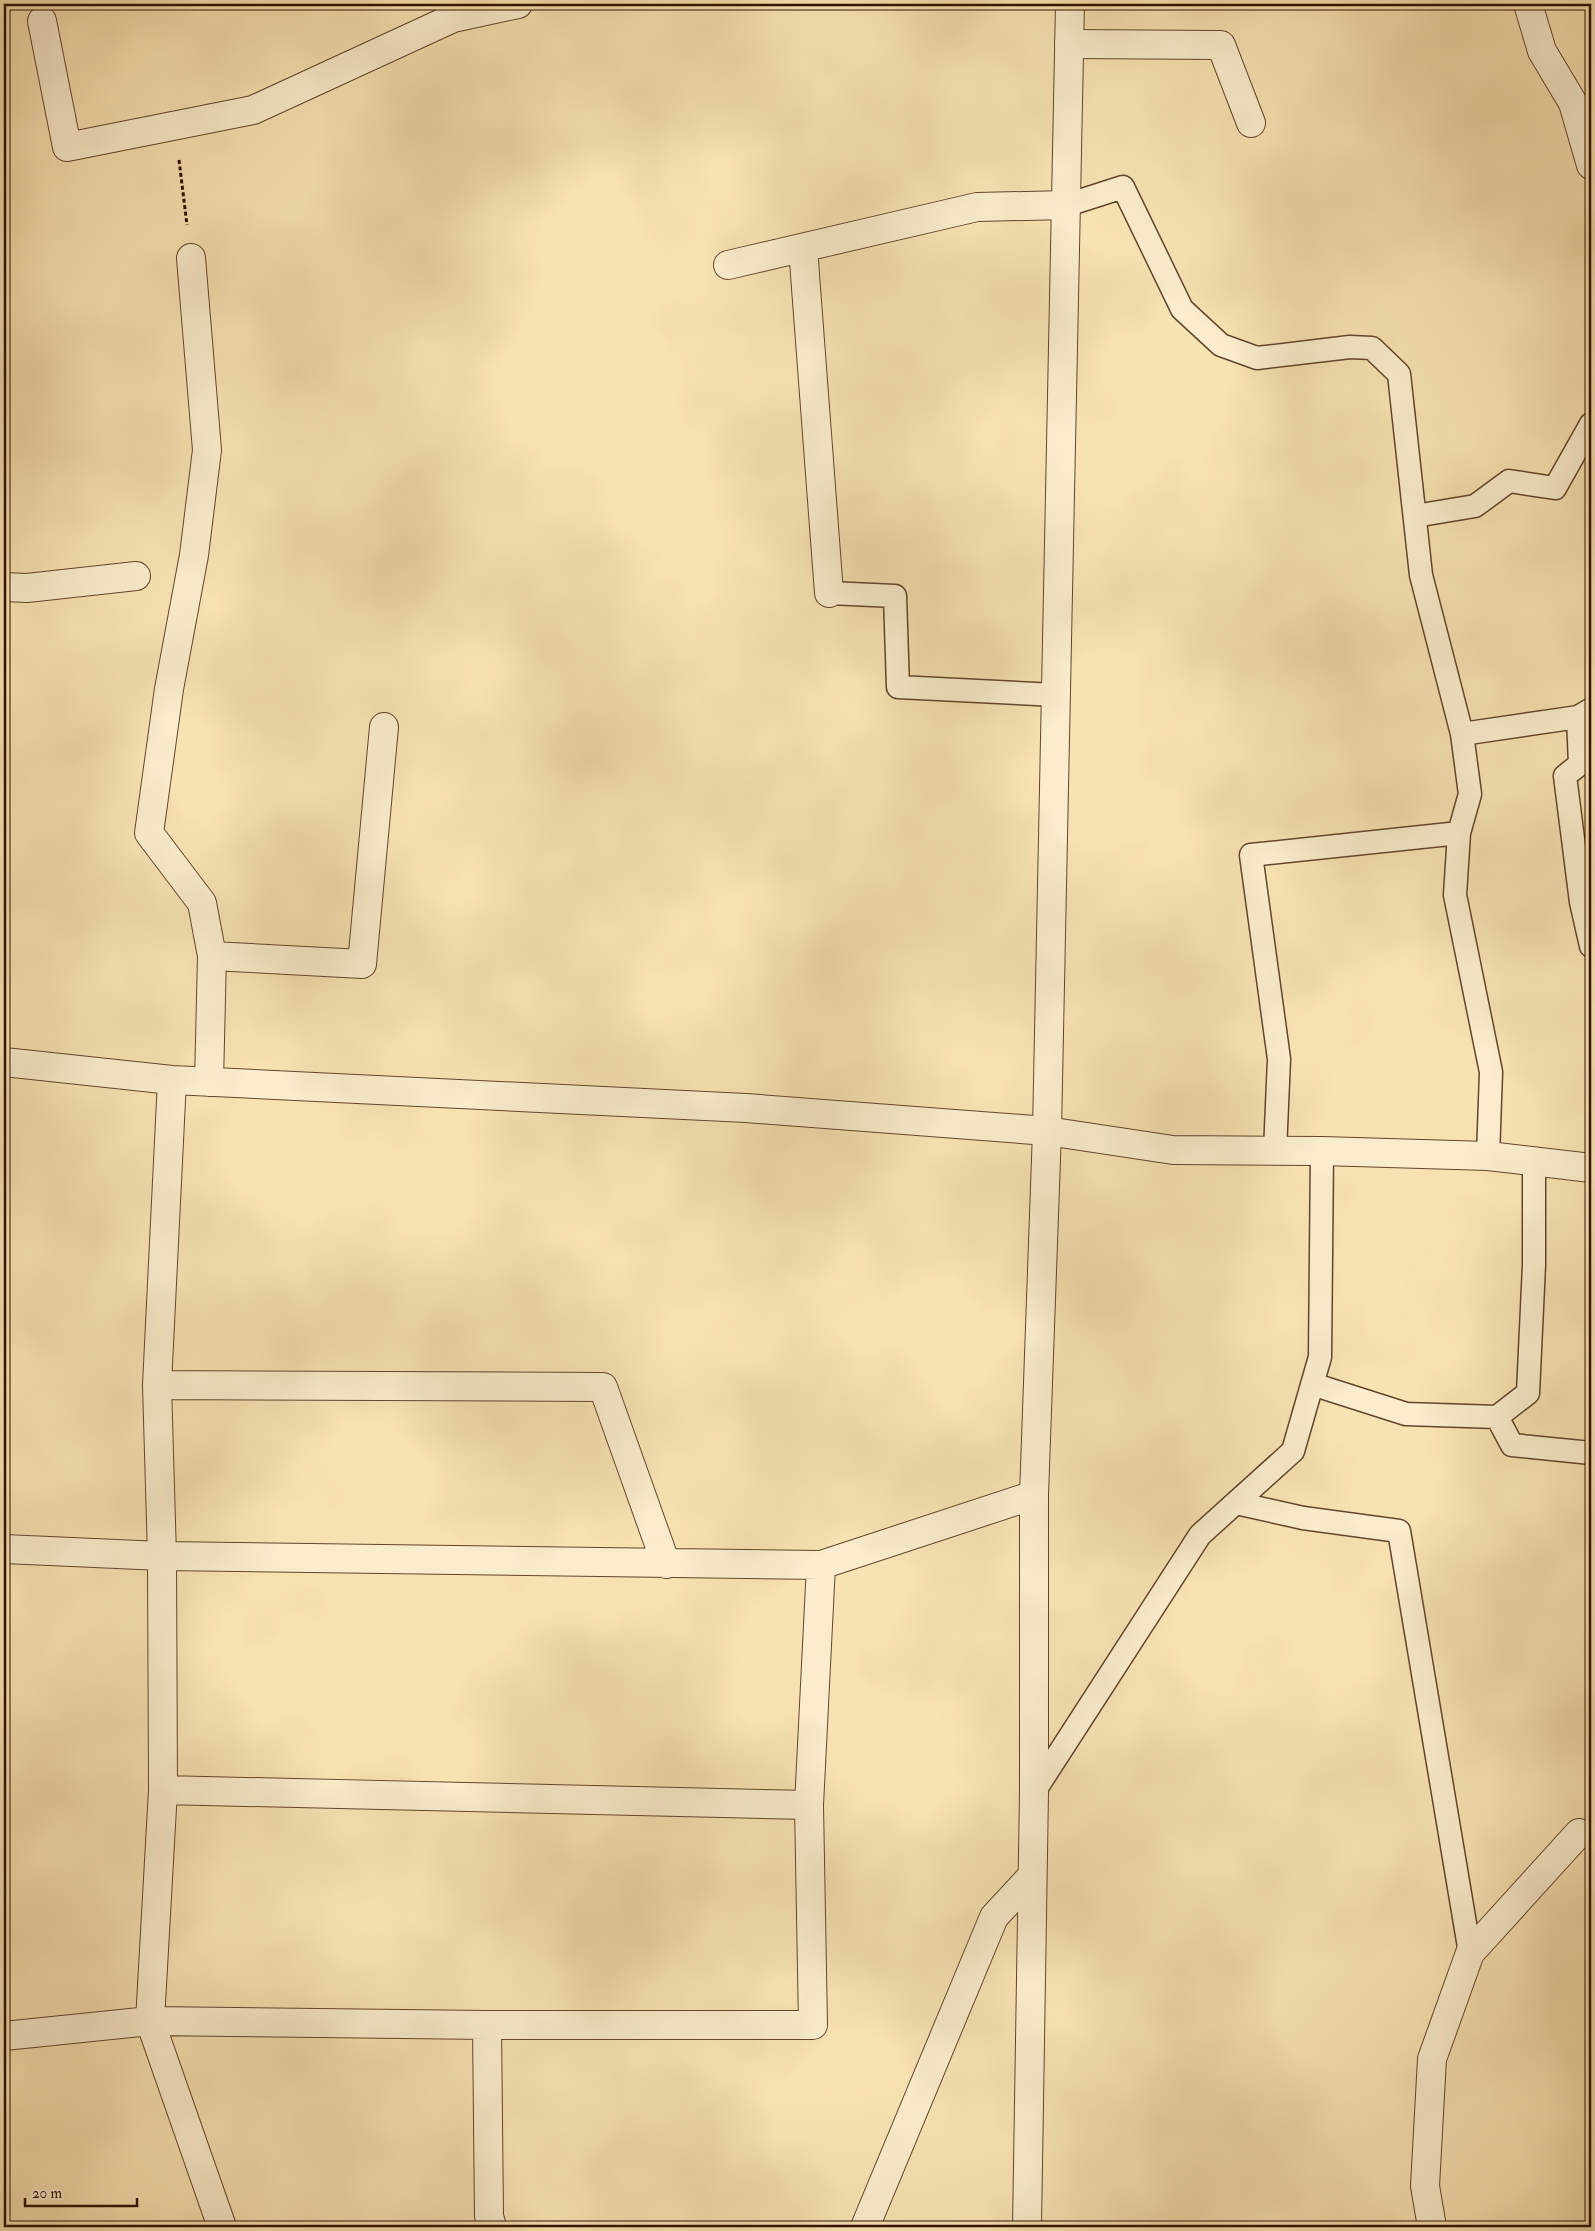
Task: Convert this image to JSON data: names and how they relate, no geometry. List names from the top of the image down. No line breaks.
{"scale_bar":"20 m"}
